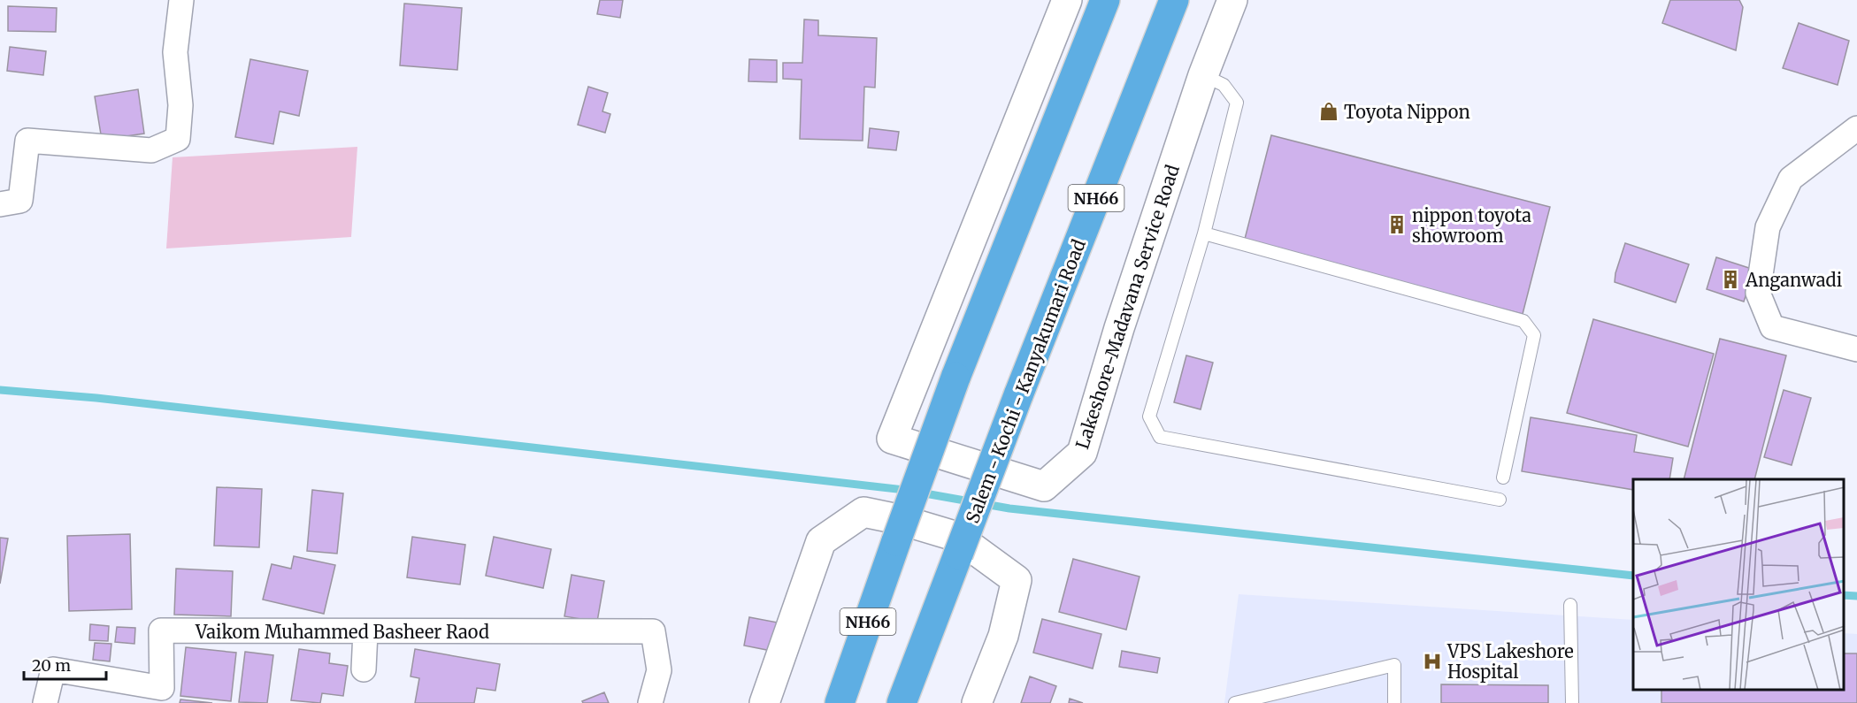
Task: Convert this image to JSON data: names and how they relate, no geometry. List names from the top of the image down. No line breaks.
{"streets":{"highway":["NH66","Salem - Kochi - Kanyakumari Road"],"street":["Lakeshore-Madavana Service Road","Vaikom Muhammed Basheer Raod"]},"places":{"shop":["Toyota Nippon"],"building":["nippon toyota showroom","Anganwadi"],"hospital":["VPS Lakeshore Hospital"]},"scale_bar":"20 m"}
